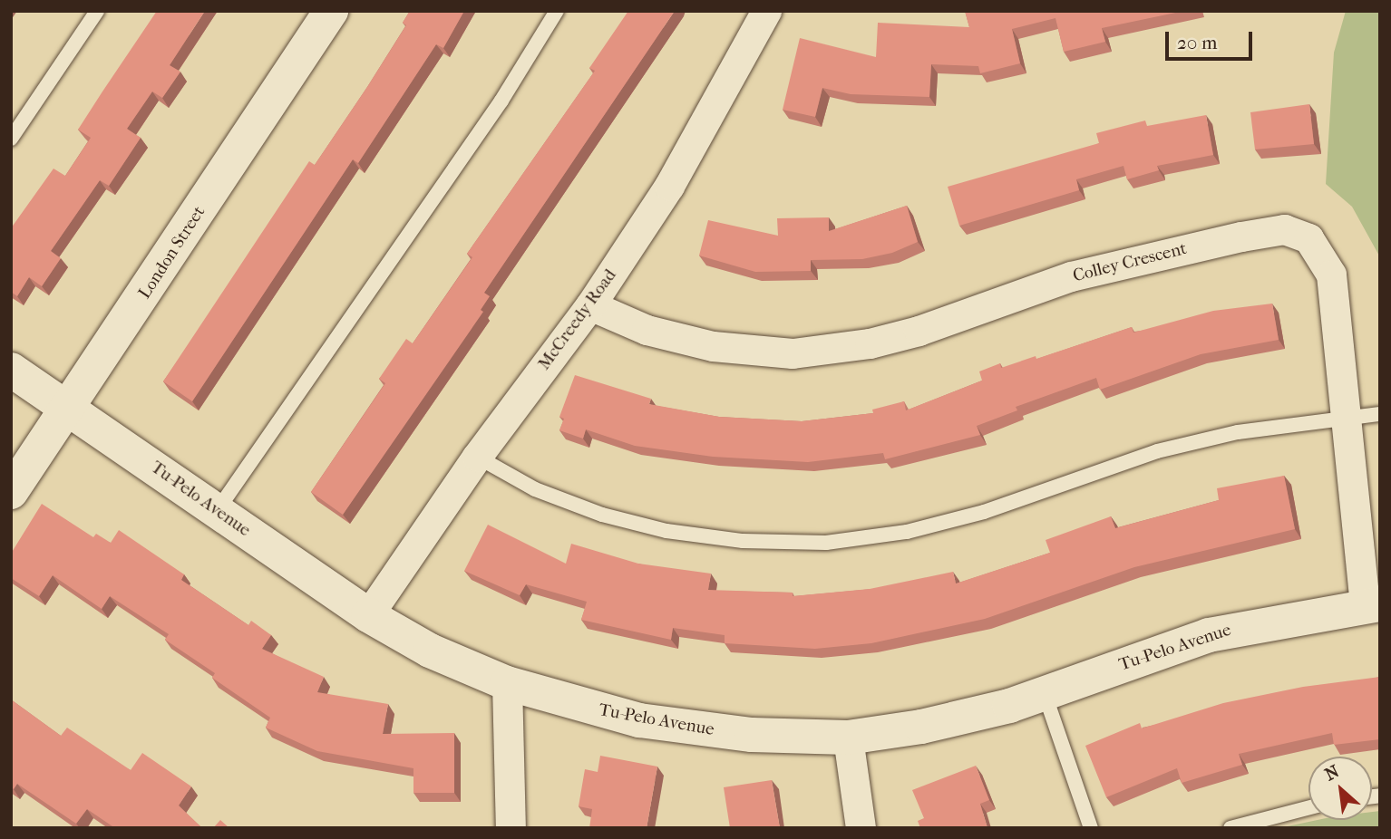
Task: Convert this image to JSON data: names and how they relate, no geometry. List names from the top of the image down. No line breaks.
{"streets":{"street":["London Street","Colley Crescent","McCreedy Road","Tu-Pelo Avenue"]},"crossings":[["London Street","Tu-Pelo Avenue"],["Colley Crescent","McCreedy Road"],["Colley Crescent","Tu-Pelo Avenue"],["McCreedy Road","Tu-Pelo Avenue"]],"scale_bar":"20 m","north":"top left"}
